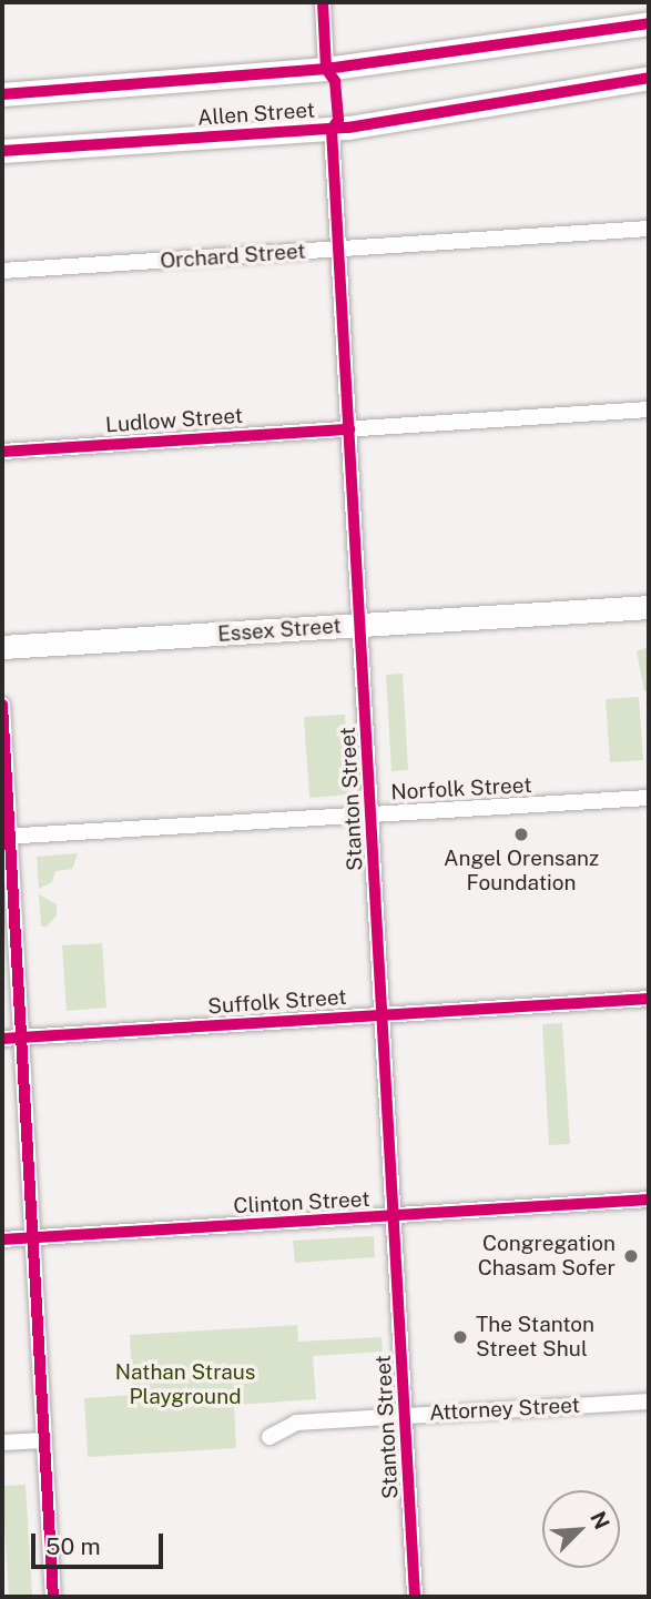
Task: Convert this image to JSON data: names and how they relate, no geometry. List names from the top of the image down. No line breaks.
{"streets":{"main road":["Allen Street","Essex Street"],"street":["Orchard Street","Ludlow Street","Norfolk Street","Stanton Street","Suffolk Street","Clinton Street","Attorney Street"]},"crossings":[["Allen Street","Stanton Street"],["Orchard Street","Stanton Street"],["Ludlow Street","Stanton Street"],["Essex Street","Stanton Street"],["Norfolk Street","Stanton Street"],["Stanton Street","Suffolk Street"],["Stanton Street","Clinton Street"],["Stanton Street","Attorney Street"]],"parks":["Nathan Straus Playground"],"places":["Angel Orensanz Foundation","Congregation Chasam Sofer","The Stanton Street Shul"],"scale_bar":"50 m","north":"top right"}
